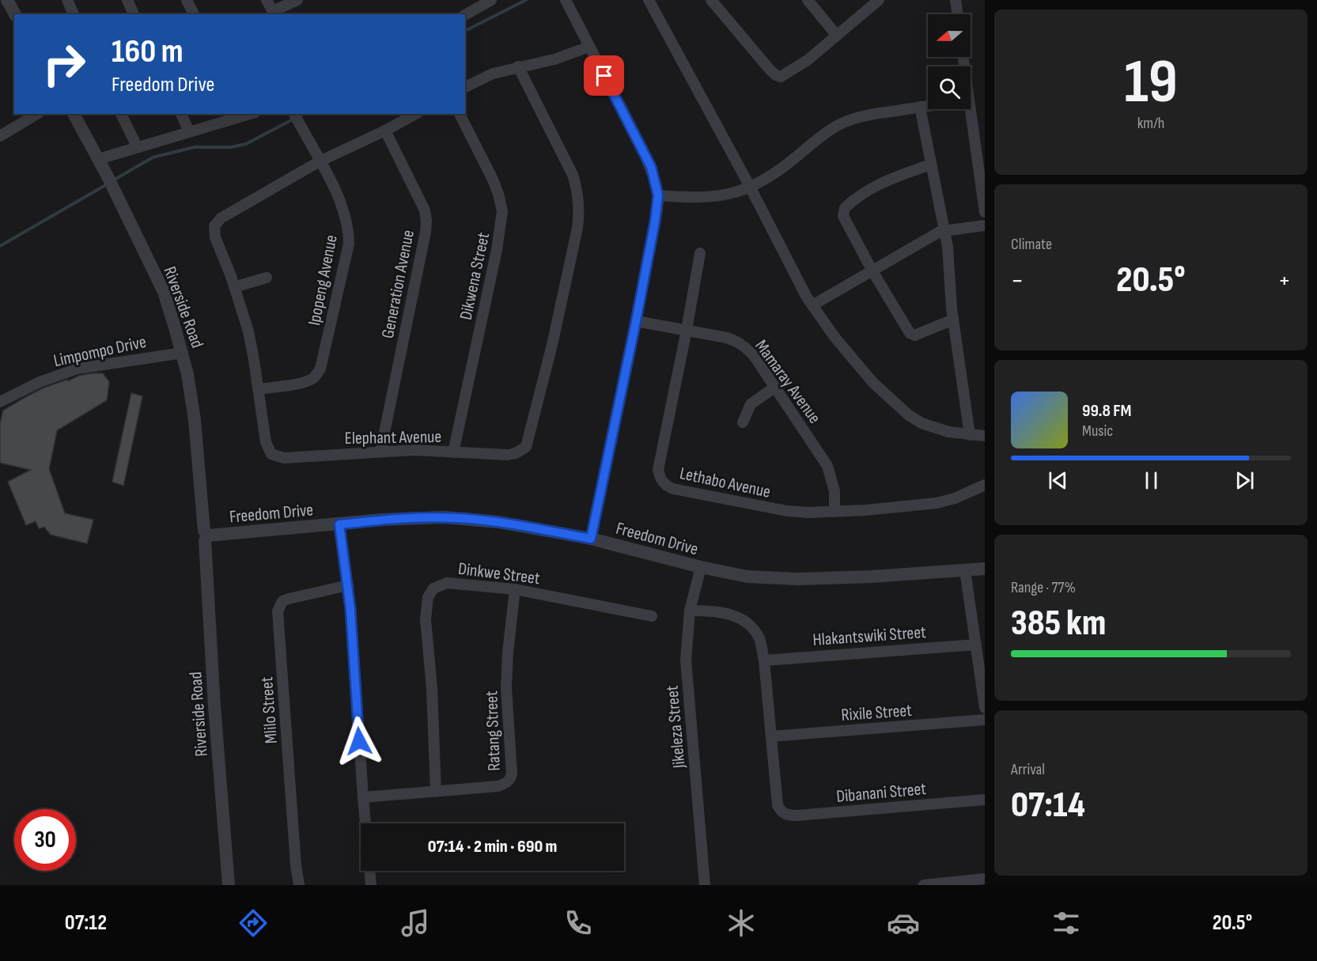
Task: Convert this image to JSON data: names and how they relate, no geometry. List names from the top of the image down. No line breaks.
{"streets":{"street":["Dikwena Street","Ipopeng Avenue","Generation Avenue","Riverside Road","Limpompo Drive","Mamaray Avenue","Elephant Avenue","Lethabo Avenue","Freedom Drive","Dinkwe Street","Hlakantswiki Street","Mlilo Street","Rixile Street","Jikeleza Street","Ratang Street","Dibanani Street"]},"crossings":[["Dikwena Street","Elephant Avenue"],["Ipopeng Avenue","Elephant Avenue"],["Generation Avenue","Elephant Avenue"],["Riverside Road","Limpompo Drive"],["Riverside Road","Freedom Drive"],["Mamaray Avenue","Lethabo Avenue"],["Freedom Drive","Jikeleza Street"],["Dinkwe Street","Ratang Street"],["Rixile Street","Dibanani Street"]],"north":"left","page":{"tile":[["19","km/h"],"Climate",["Range · 77%","385 km"],["Arrival","07:14"]],"turn":["160 m","Freedom Drive"],"heat":["−","20.5°","+"],"song":["99.8 FM","Music"],"limit":"30","trip":"07:14 · 2 min · 690 m","tabs":["07:12","20.5°"]}}
